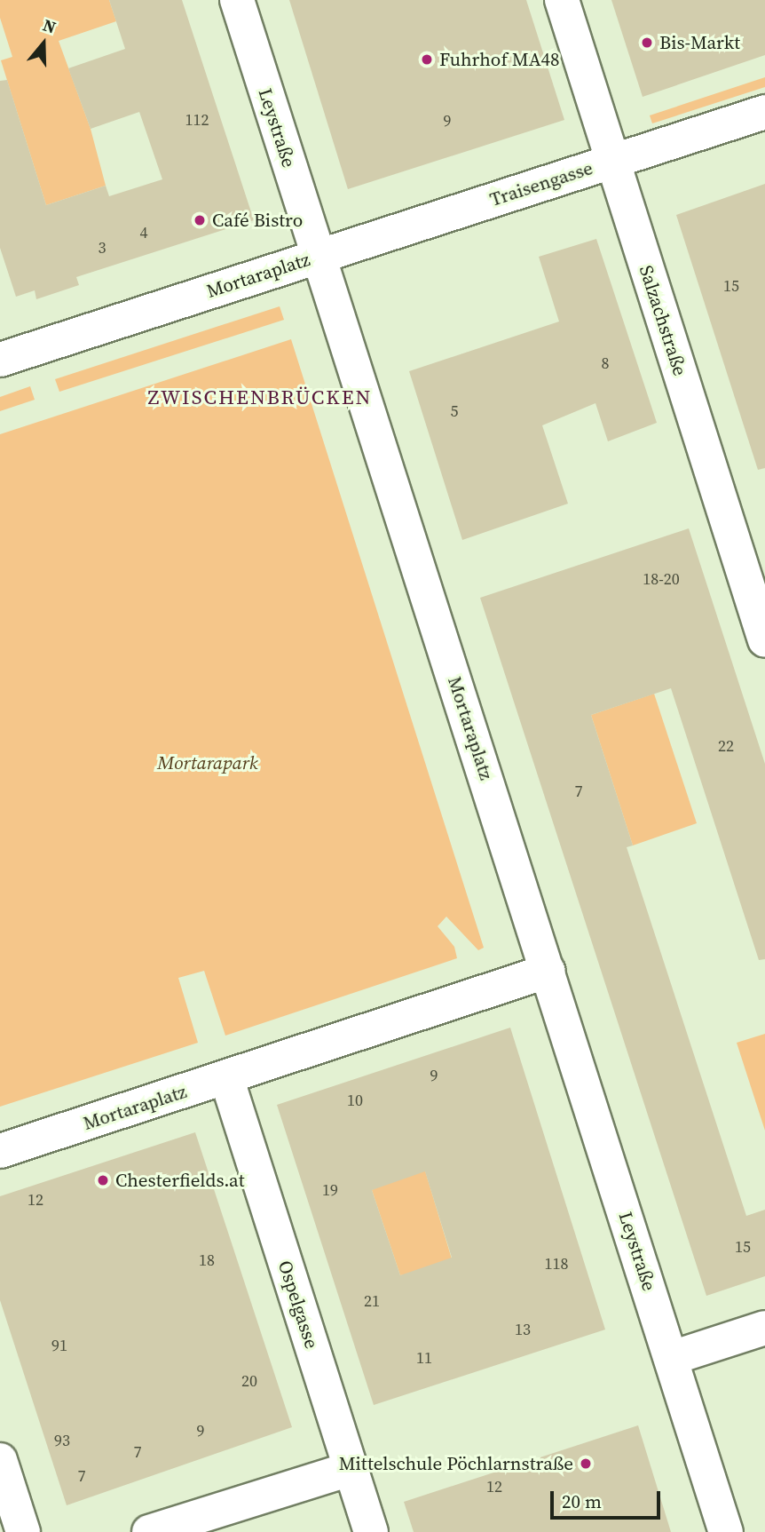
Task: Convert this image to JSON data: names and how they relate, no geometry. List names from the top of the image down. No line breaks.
{"streets":{"street":["Leystraße","Traisengasse","Mortaraplatz","Salzachstraße","Ospelgasse"]},"crossings":[["Leystraße","Traisengasse"],["Leystraße","Mortaraplatz"],["Traisengasse","Mortaraplatz"],["Traisengasse","Salzachstraße"],["Mortaraplatz","Ospelgasse"]],"districts":["ZWISCHENBRÜCKEN"],"parks":["Mortarapark"],"places":["Bis-Markt","Fuhrhof MA48","Café Bistro","Chesterfields.at","Mittelschule Pöchlarnstraße"],"house_numbers":["112","9","4","3","15","8","5","18-20","22","7","9","10","19","12","15","18","118","21","13","91","11","20","9","93","7","7","12"],"scale_bar":"20 m","north":"top"}
